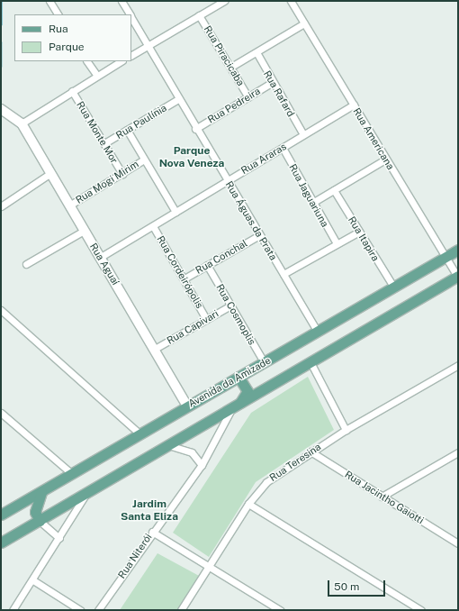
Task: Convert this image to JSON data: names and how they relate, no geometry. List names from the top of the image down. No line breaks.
{"streets":{"main road":["Avenida da Amizade"],"street":["Rua Piracicaba","Rua Rafard","Rua Pedreira","Rua Paulínia","Rua Monte Mor","Rua Americana","Rua Araras","Rua Mogi Mirim","Rua Jaguariuna","Rua Águas da Prata","Rua Itapira","Rua Conchal","Rua Aguaí","Rua Cordeirópolis","Rua Cosmoplis","Rua Capivari","Rua Teresina","Rua Jacintho Gaiotti","Rua Niterói"]},"crossings":[["Rua Piracicaba","Rua Pedreira"],["Rua Rafard","Rua Pedreira"],["Rua Rafard","Rua Araras"],["Rua Pedreira","Rua Águas da Prata"],["Rua Paulínia","Rua Monte Mor"],["Rua Paulínia","Rua Águas da Prata"],["Rua Monte Mor","Rua Mogi Mirim"],["Rua Americana","Rua Araras"],["Rua Americana","Avenida da Amizade"],["Rua Araras","Rua Jaguariuna"],["Rua Araras","Rua Águas da Prata"],["Rua Araras","Rua Aguaí"],["Rua Araras","Rua Cordeirópolis"],["Rua Mogi Mirim","Rua Aguaí"],["Rua Águas da Prata","Rua Conchal"],["Rua Águas da Prata","Avenida da Amizade"],["Rua Itapira","Avenida da Amizade"],["Rua Conchal","Rua Cordeirópolis"],["Rua Conchal","Rua Cosmoplis"],["Rua Aguaí","Rua Capivari"],["Rua Aguaí","Avenida da Amizade"],["Rua Cordeirópolis","Rua Capivari"],["Rua Cosmoplis","Rua Capivari"],["Rua Cosmoplis","Avenida da Amizade"],["Rua Teresina","Rua Jacintho Gaiotti"]],"districts":["Parque Nova Veneza","Jardim Santa Eliza"],"legend":["Rua","Parque"],"scale_bar":"50 m"}
